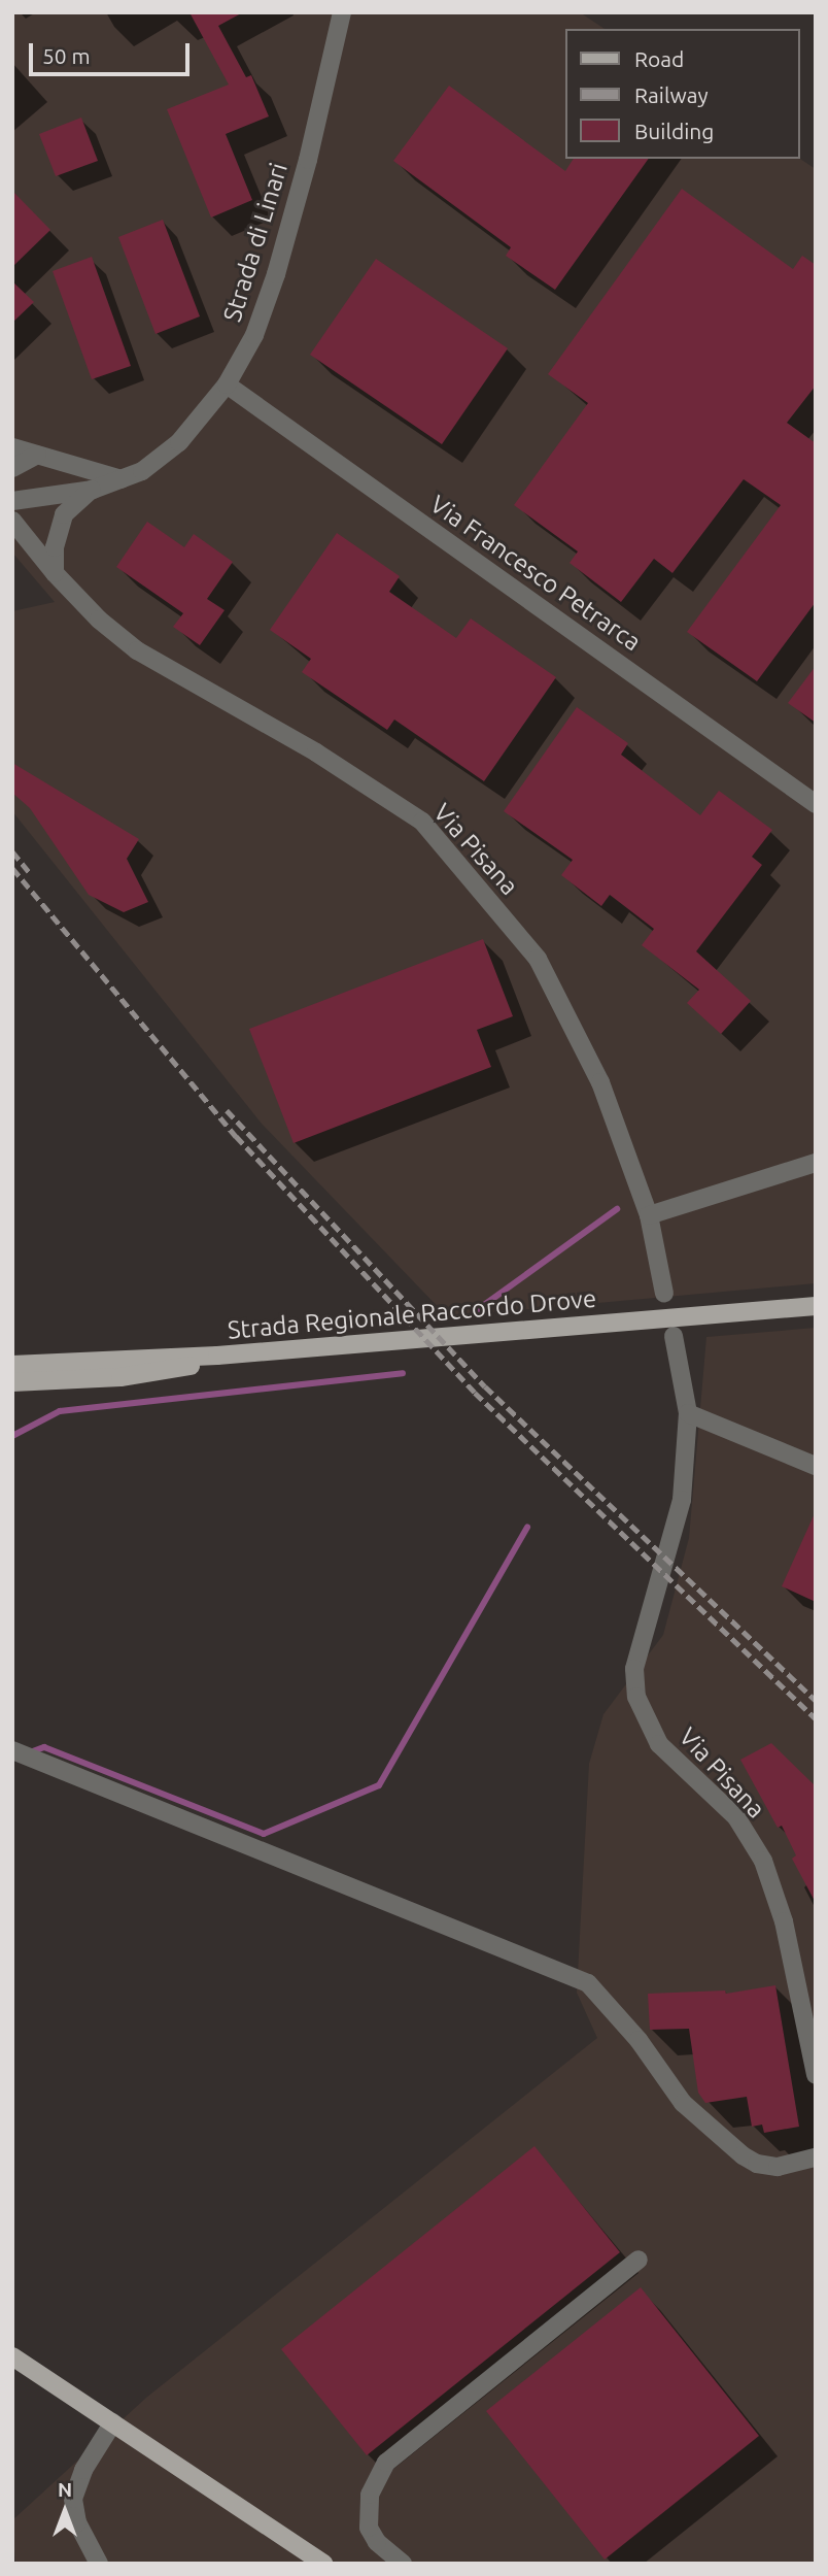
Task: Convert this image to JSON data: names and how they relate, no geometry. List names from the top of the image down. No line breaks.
{"streets":{"main road":["Strada Regionale Raccordo Drove"],"street":["Strada di Linari","Via Francesco Petrarca","Via Pisana"]},"crossings":[["Strada di Linari","Via Francesco Petrarca"],["Strada di Linari","Via Pisana"]],"legend":["Road","Railway","Building"],"scale_bar":"50 m","north":"top"}
